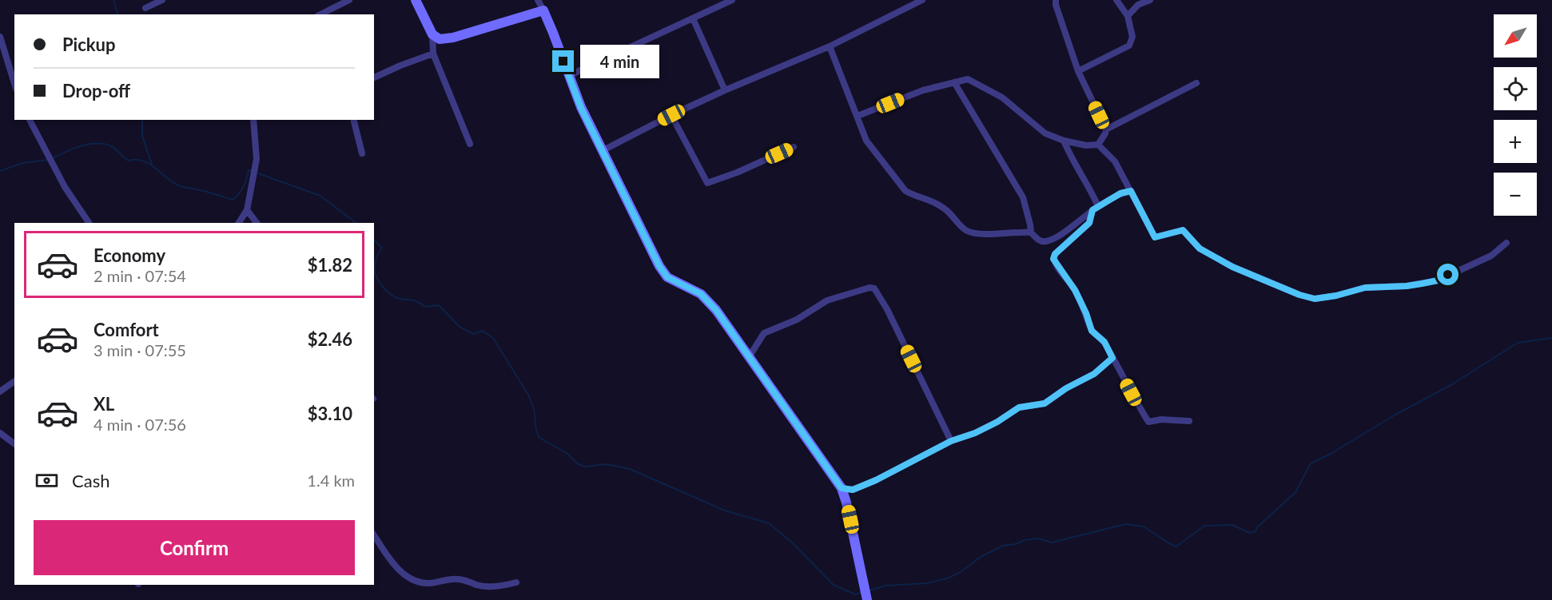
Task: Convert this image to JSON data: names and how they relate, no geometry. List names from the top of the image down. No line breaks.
{"north":"bottom left","page":{"map_buttons":["+","−"],"banner":["Pickup","Drop-off"],"bubble":"4 min","list":[{"name":"Economy","note":"2 min · 07:54","value":"$1.82"},{"name":"Comfort","note":"3 min · 07:55","value":"$2.46"},{"name":"XL","note":"4 min · 07:56","value":"$3.10"}],"pay":["Cash","1.4 km"],"buttons":"Confirm"}}
